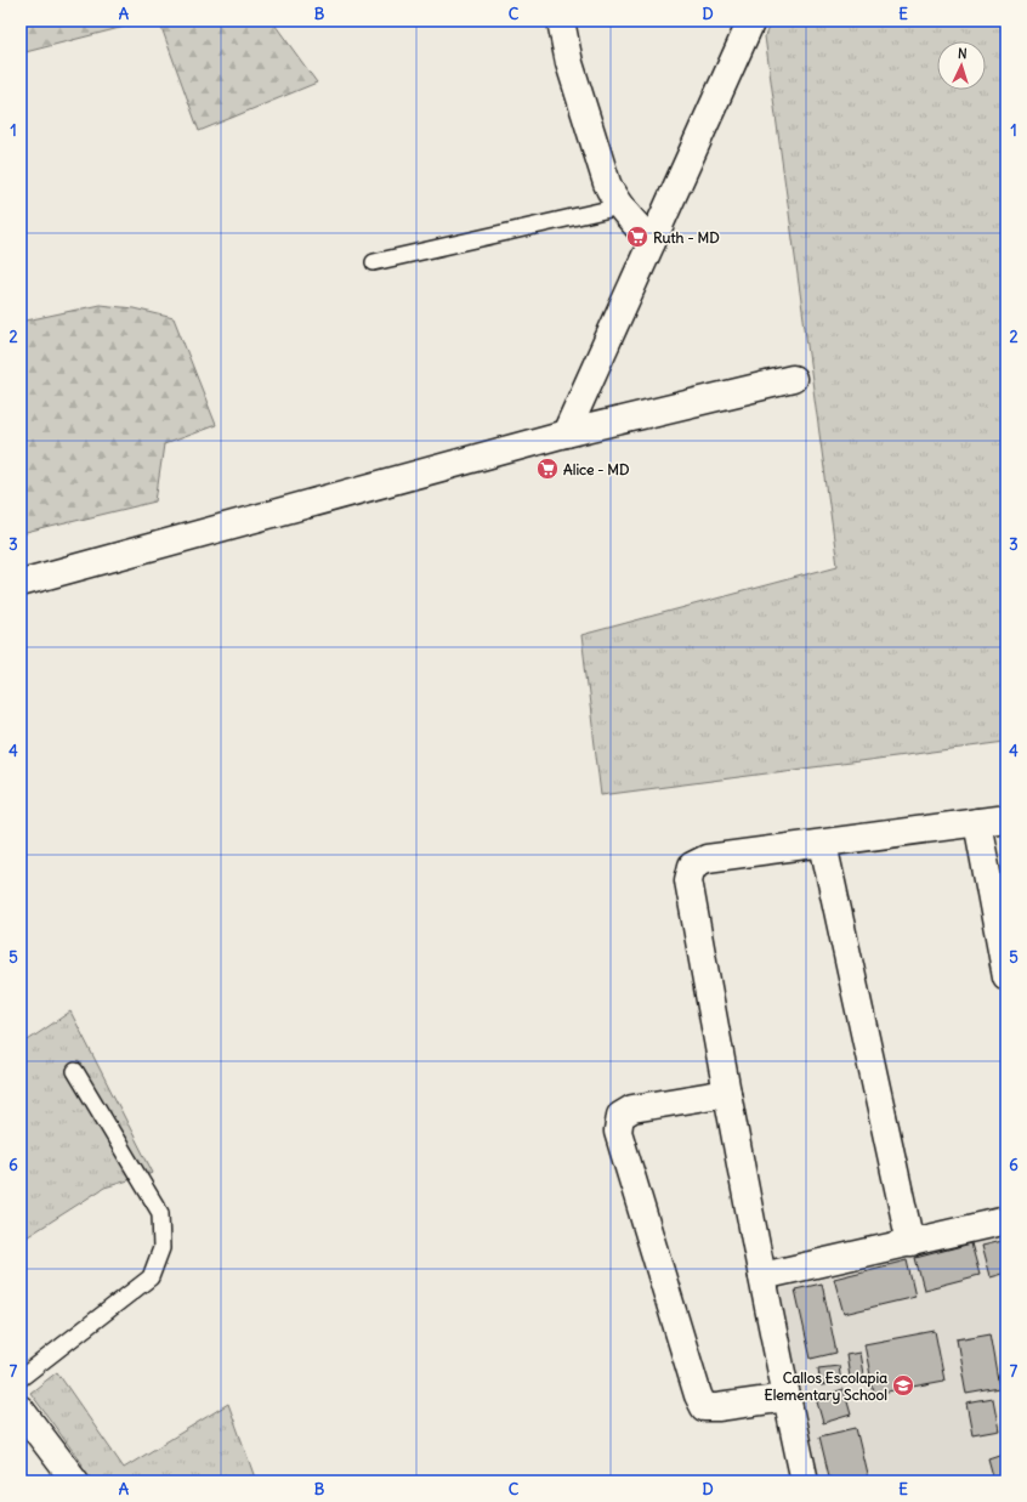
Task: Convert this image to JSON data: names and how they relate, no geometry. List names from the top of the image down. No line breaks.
{"places":{"supermarket":["Ruth - MD","Alice - MD"],"school or university":["Callos Escolapia Elementary School"]},"north":"top","grid":{"columns":["A","B","C","D","E"],"rows":["1","2","3","4","5","6","7"]}}
